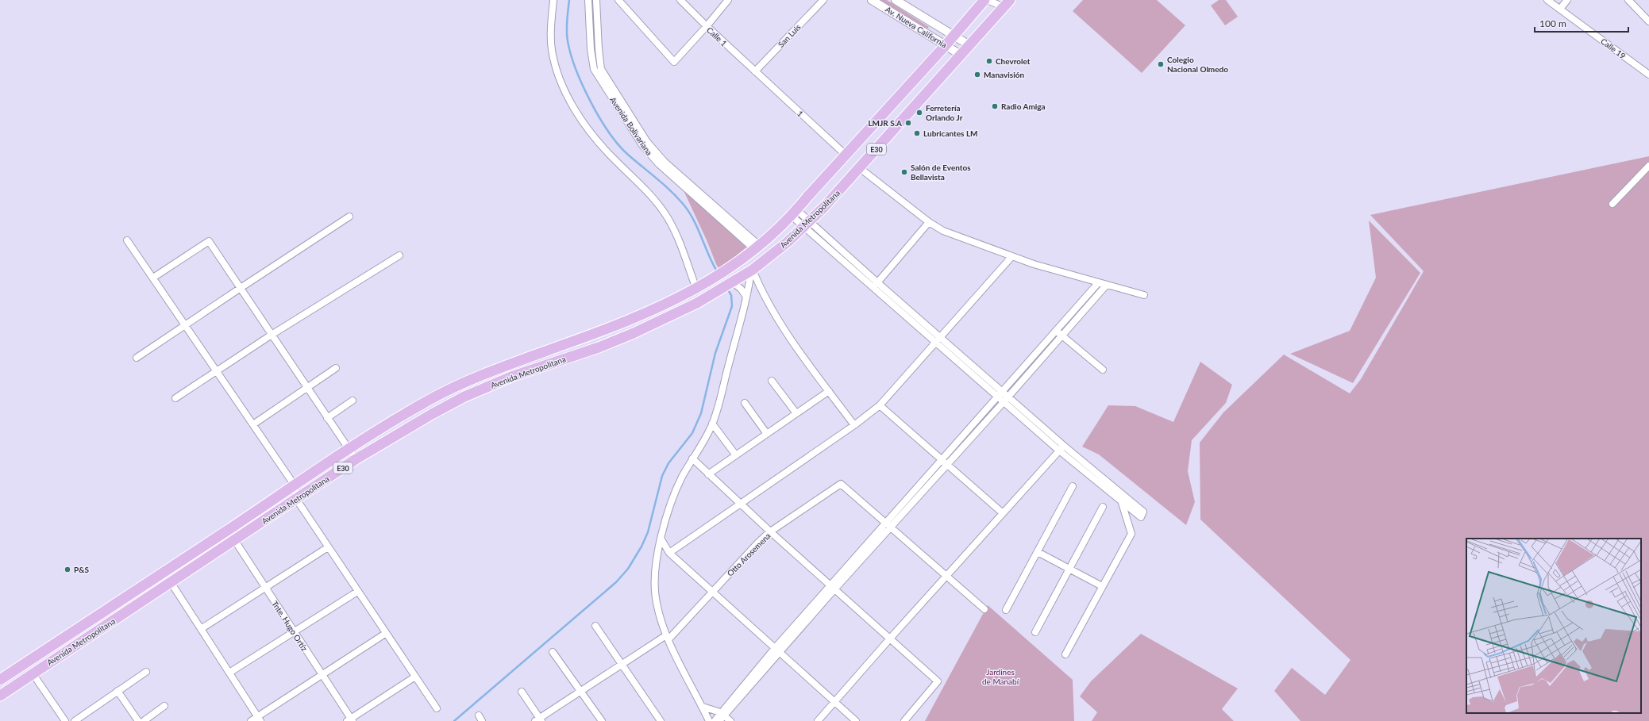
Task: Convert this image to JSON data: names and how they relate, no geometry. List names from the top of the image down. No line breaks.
{"streets":{"highway":["E30","Avenida Metropolitana"],"street":["Av. Nueva California","San Luis","Calle 1","Calle 19","1","Avenida Bolivariana","Otto Arosemena","Tnte. Hugo Ortíz"]},"crossings":[["Av. Nueva California","E30"],["Av. Nueva California","Avenida Metropolitana"],["San Luis","Calle 1"],["San Luis","1"],["Calle 1","1"],["1","E30"],["Avenida Bolivariana","E30"],["E30","Tnte. Hugo Ortíz"],["Avenida Metropolitana","Tnte. Hugo Ortíz"]],"parks":["Jardines de Manabí"],"places":["Chevrolet","Colegio Nacional Olmedo","Manavisión","Radio Amiga","Ferretería Orlando Jr","LMJR S.A","Lubricantes LM","Salón de Eventos Bellavista","P&S"],"scale_bar":"100 m"}
